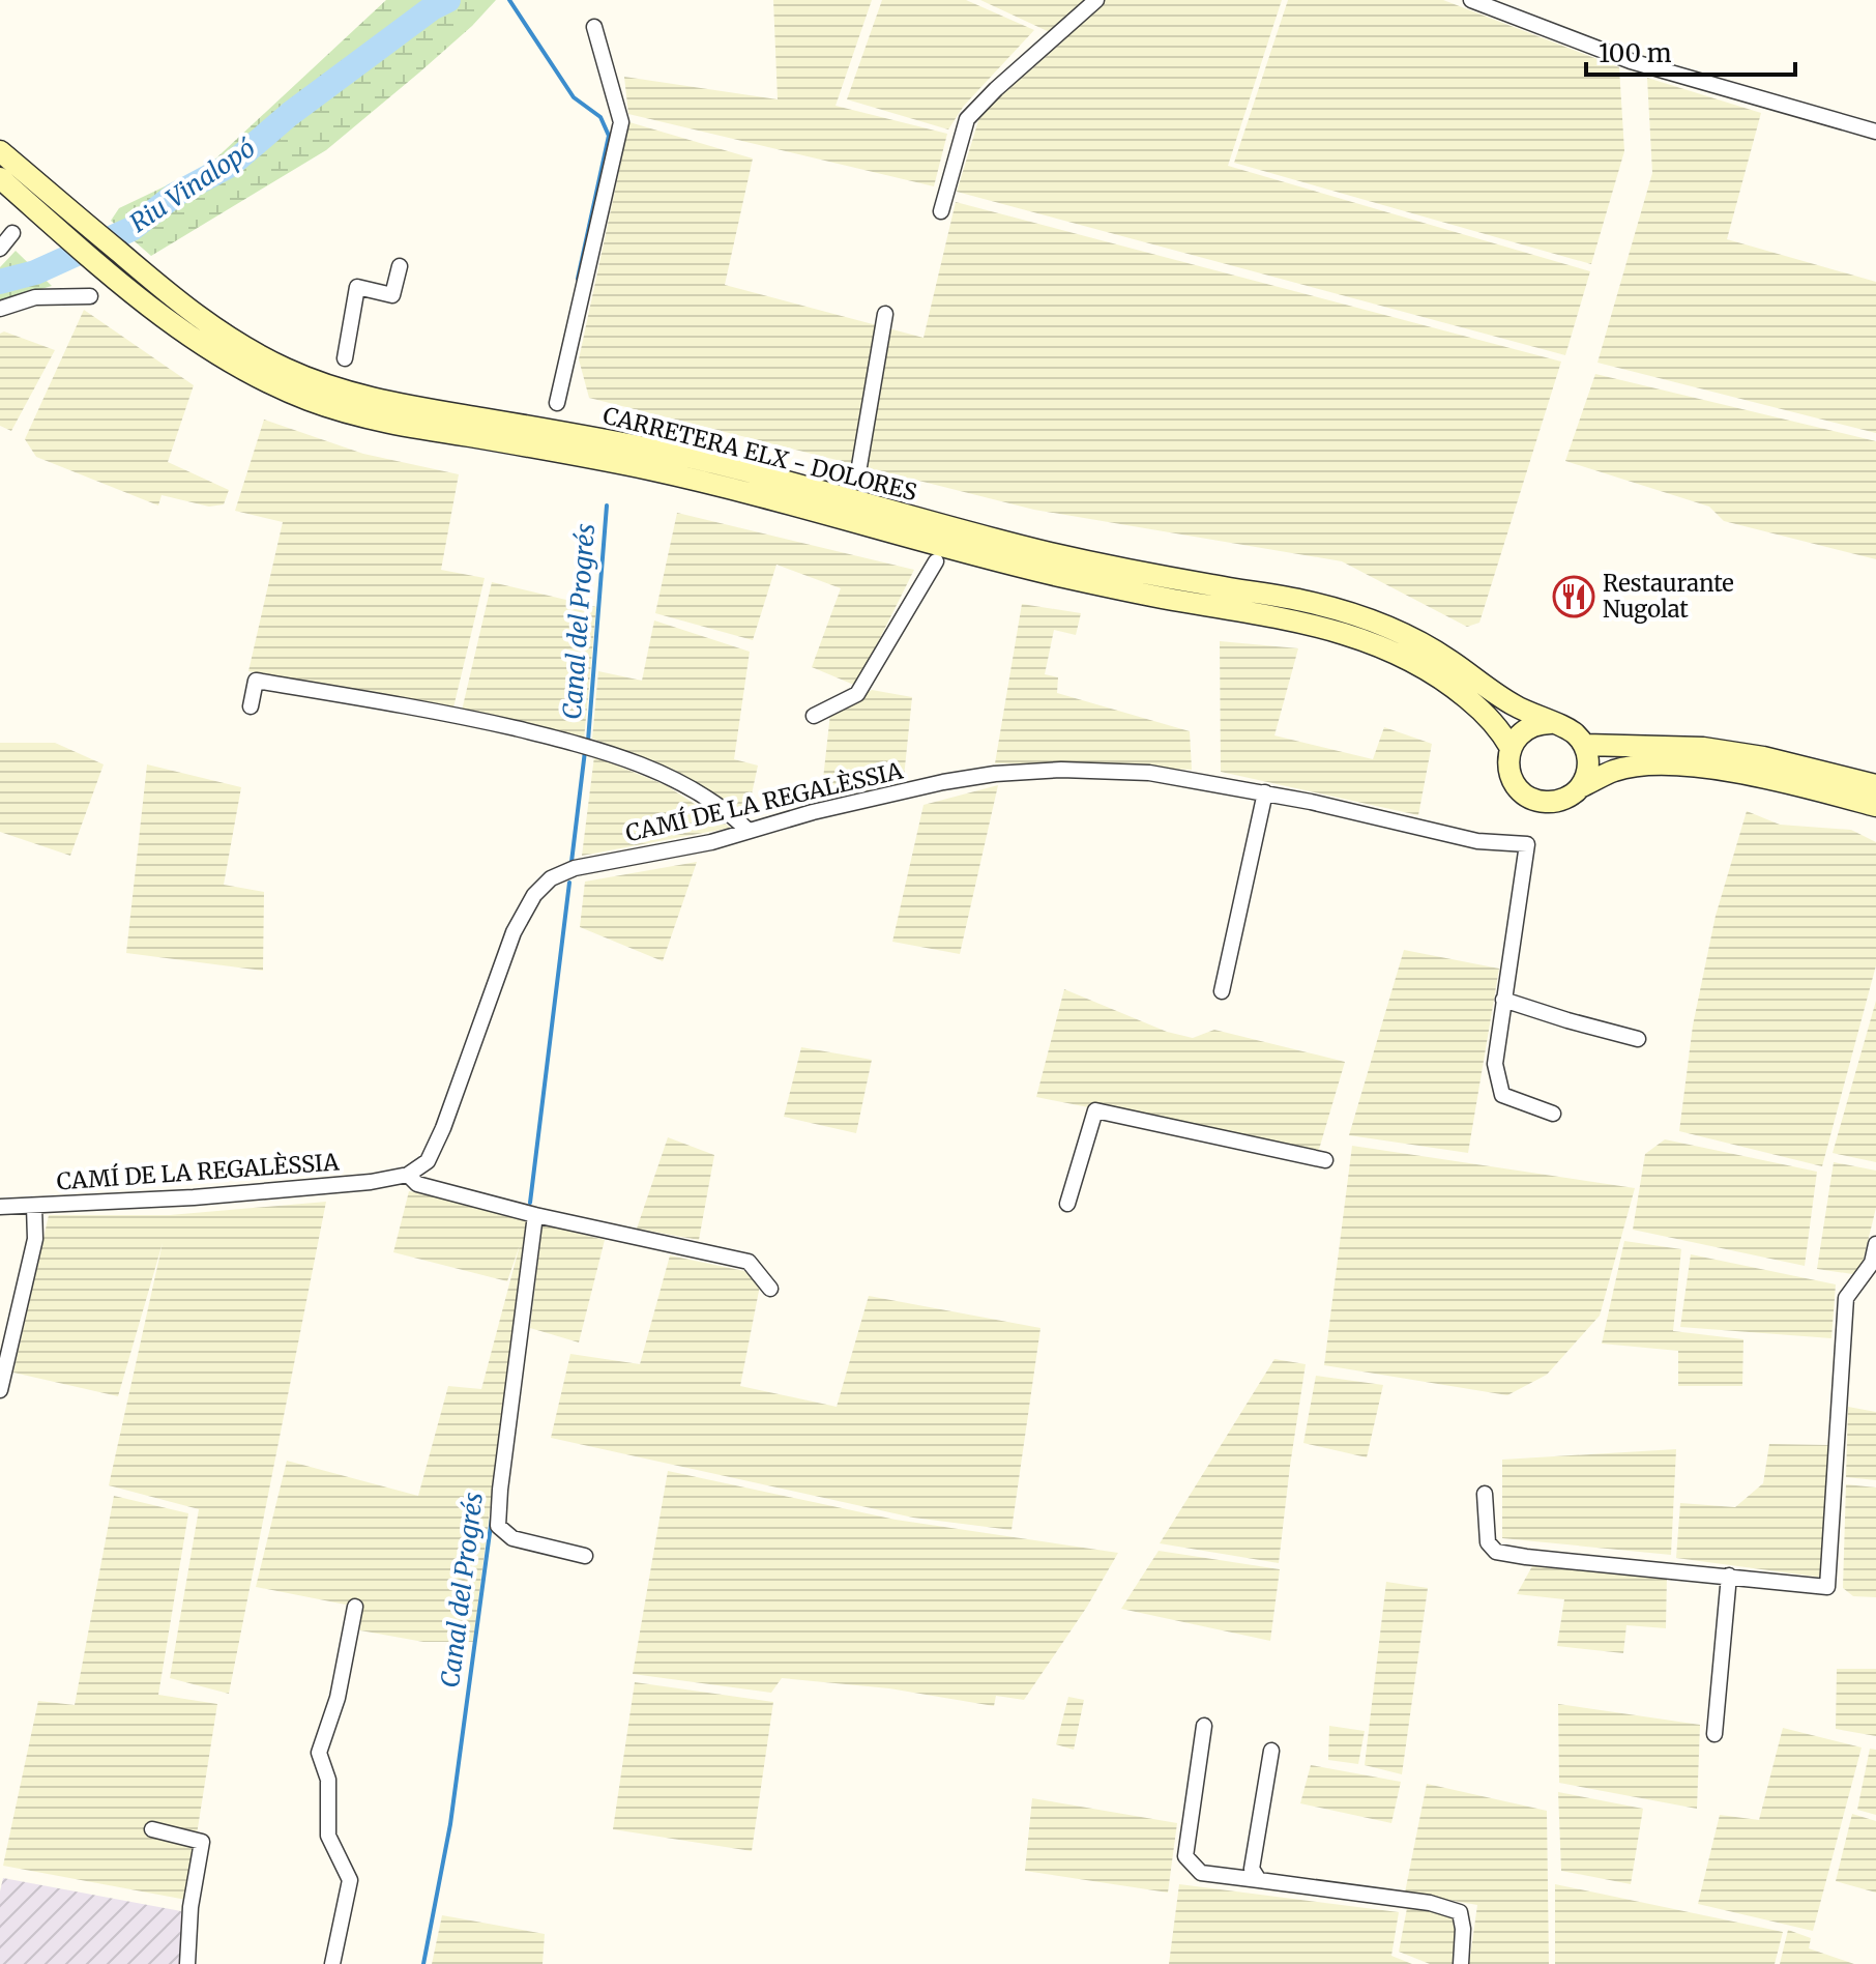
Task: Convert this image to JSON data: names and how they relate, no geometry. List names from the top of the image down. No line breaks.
{"streets":{"main road":["CARRETERA ELX - DOLORES"],"street":["CAMÍ DE LA REGALÈSSIA"]},"water":["Riu Vinalopó","Canal del Progrés"],"places":{"restaurant":["Restaurante Nugolat"]},"scale_bar":"100 m"}
